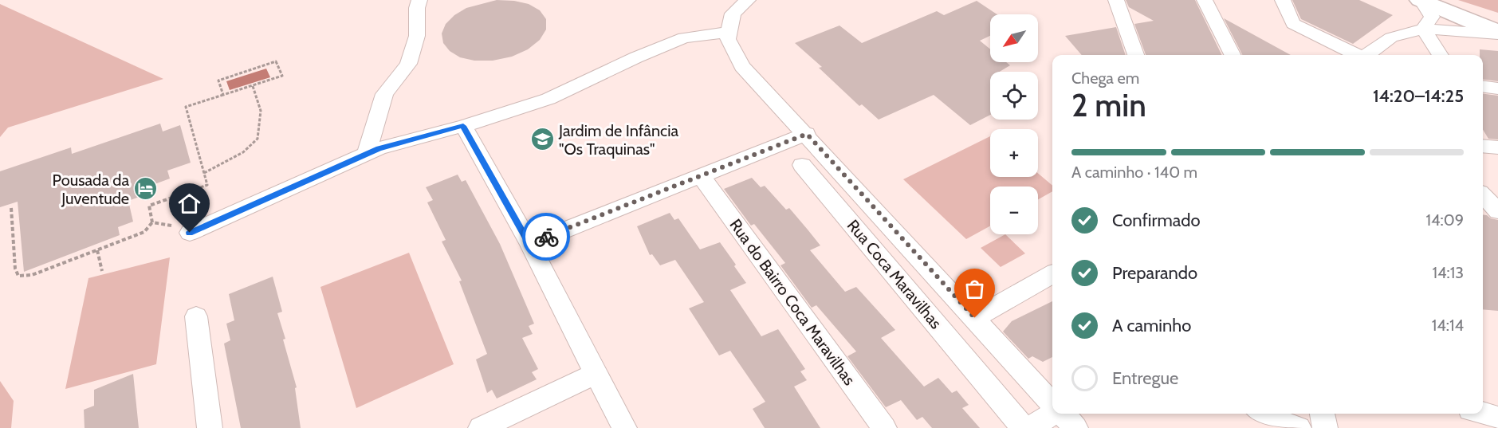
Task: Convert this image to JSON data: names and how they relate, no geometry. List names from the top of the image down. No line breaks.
{"streets":{"street":["Rua Coca Maravilhas","Rua do Bairro Coca Maravilhas"]},"places":{"school or university":["Jardim de Infância \"Os Traquinas\""],"hotel":["Pousada da Juventude"]},"north":"bottom left","page":{"map_buttons":["+","−"],"heading":["2 min","Chega em","14:20–14:25"],"bar":"A caminho · 140 m","list":[["Confirmado","14:09"],["Preparando","14:13"],["A caminho","14:14"],"Entregue"]}}
